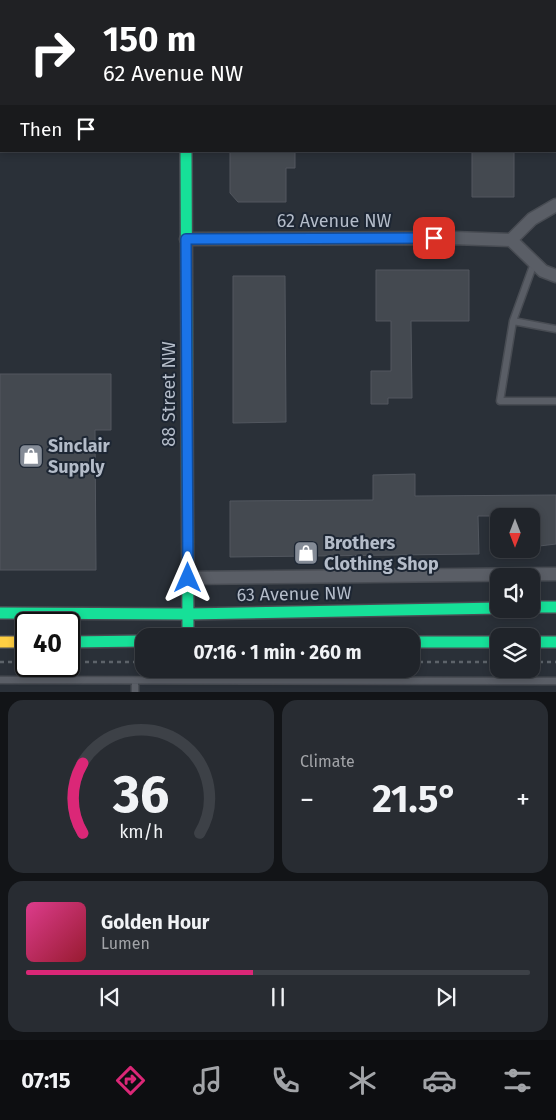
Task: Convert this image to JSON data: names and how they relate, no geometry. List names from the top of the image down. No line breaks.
{"streets":{"main road":["88 Street NW","63 Avenue NW"],"street":["62 Avenue NW"]},"crossings":[["62 Avenue NW","88 Street NW"],["88 Street NW","63 Avenue NW"]],"places":{"shop":["Sinclair Supply","Brothers Clothing Shop"]},"north":"bottom","page":{"turn":["150 m","62 Avenue NW"],"then":"Then","limit":"40","trip":"07:16 · 1 min · 260 m","tile":"Climate","heat":["−","21.5°","+"],"song":["Golden Hour","Lumen"],"tabs":"07:15","gauge":["36","km/h"]}}
